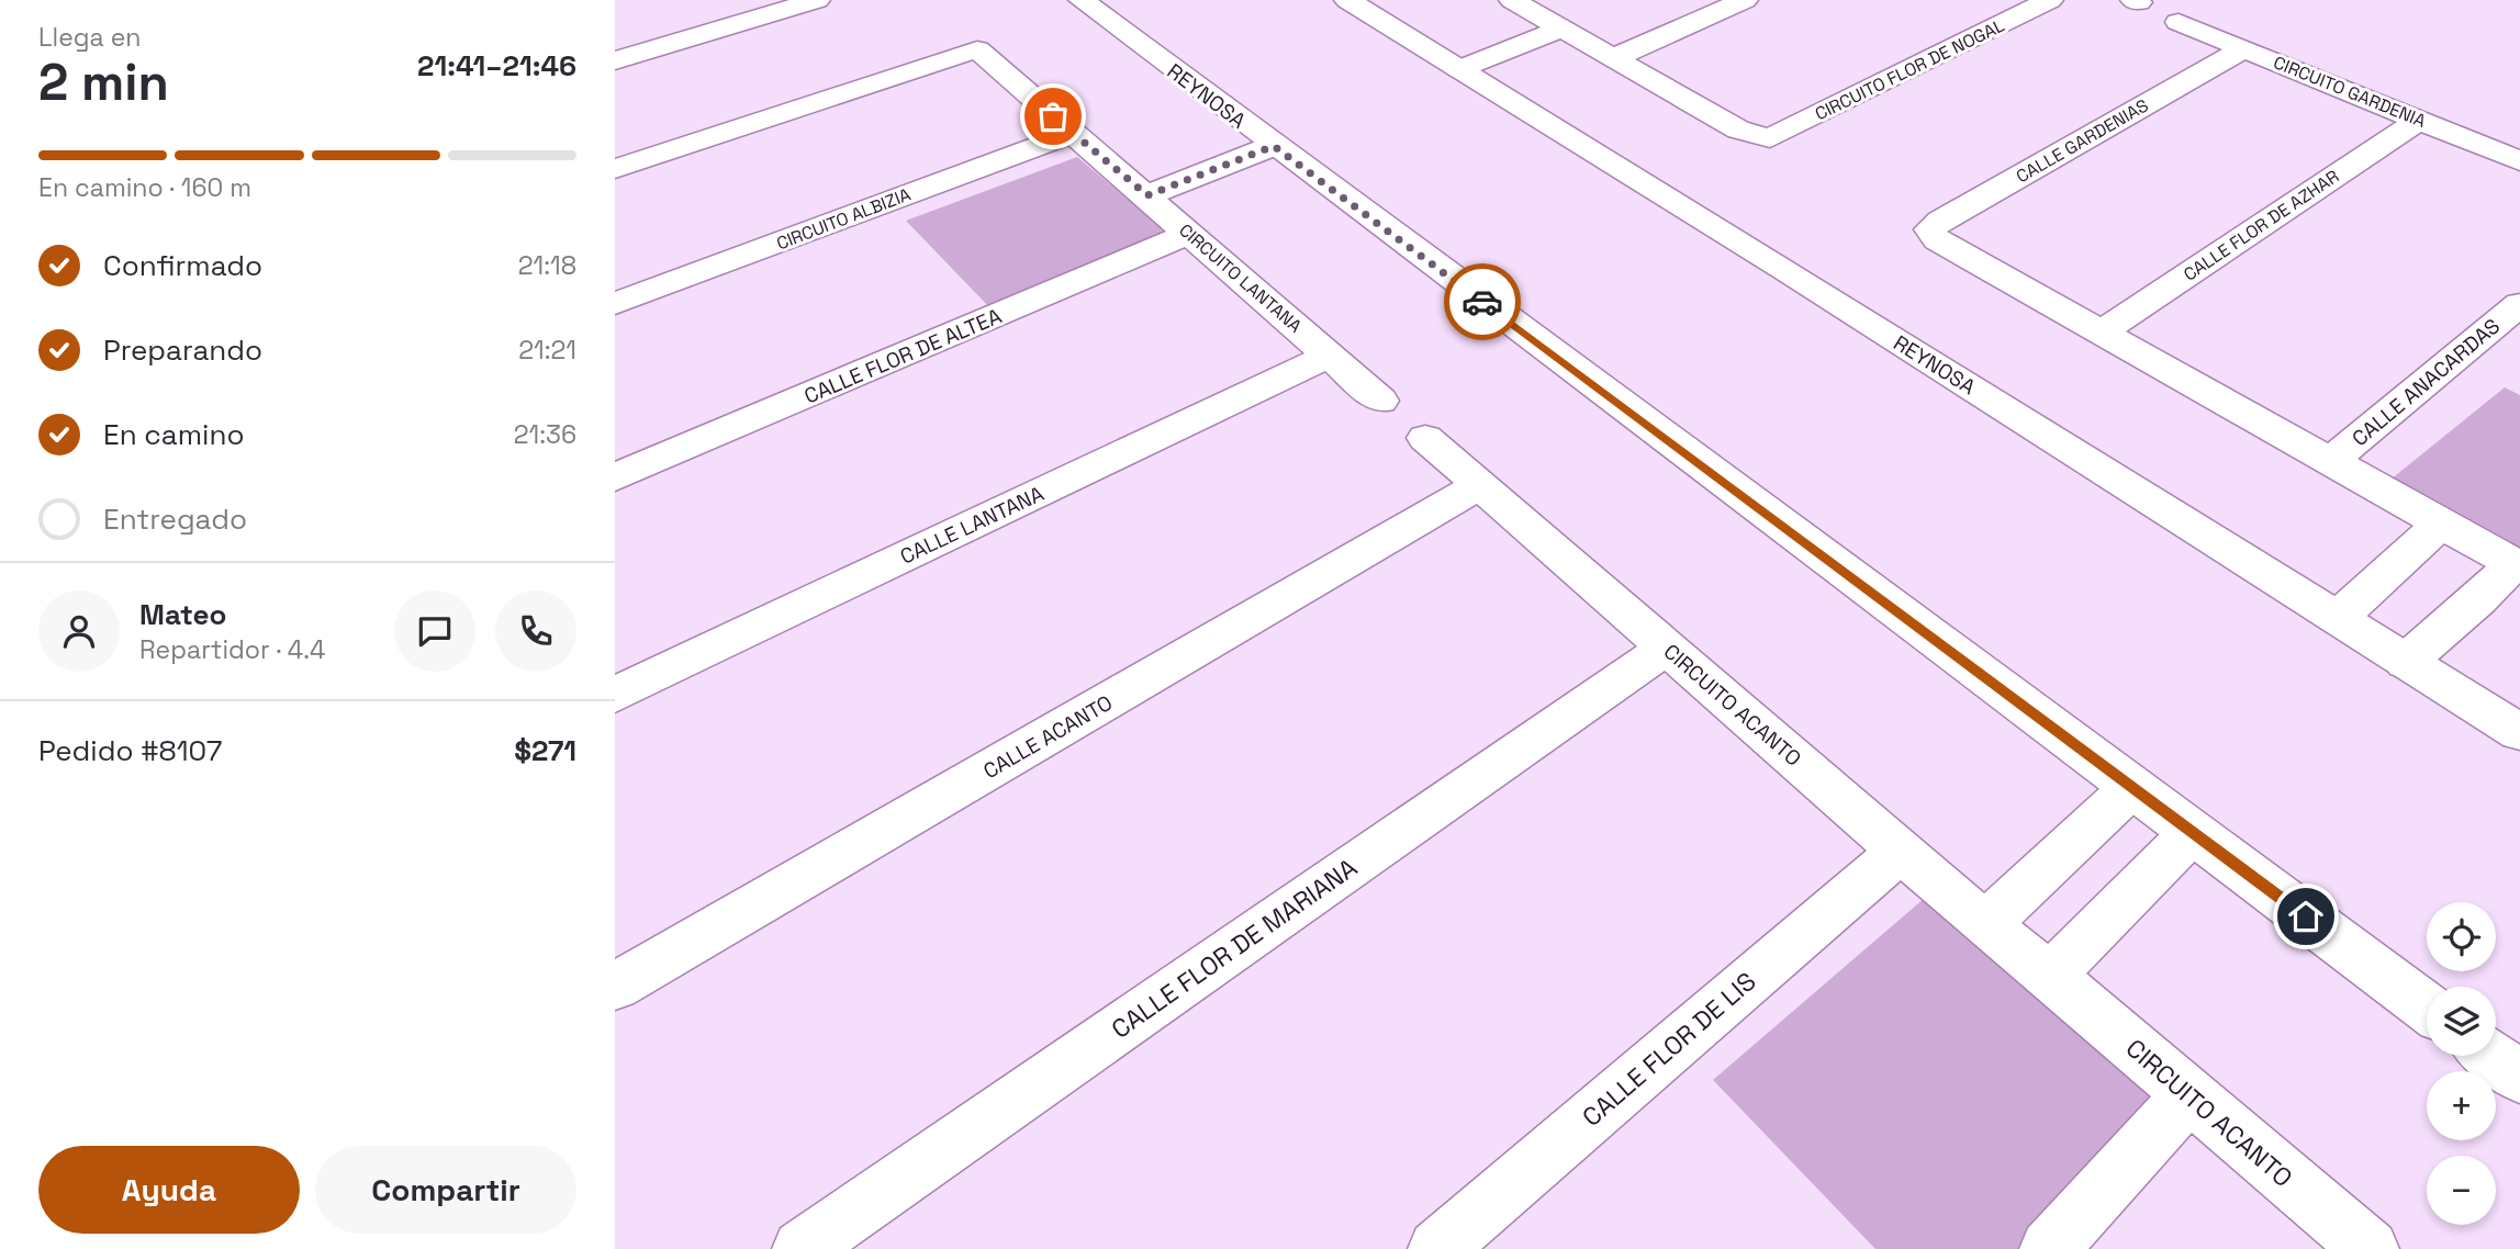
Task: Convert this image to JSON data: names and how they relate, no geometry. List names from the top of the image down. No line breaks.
{"streets":{"street":["CIRCUITO FLOR DE NOGAL","CIRCUITO GARDENIA","REYNOSA","CALLE GARDENIAS","CIRCUITO ALBIZIA","CALLE FLOR DE AZHAR","CIRCUITO LANTANA","CALLE FLOR DE ALTEA","CALLE ANACARDAS","CALLE LANTANA","CIRCUITO ACANTO","CALLE ACANTO","CALLE FLOR DE MARIANA","CALLE FLOR DE LIS"]},"crossings":[["CIRCUITO GARDENIA","CALLE GARDENIAS"],["CIRCUITO GARDENIA","CALLE FLOR DE AZHAR"],["CALLE GARDENIAS","CALLE FLOR DE AZHAR"],["CIRCUITO ALBIZIA","CIRCUITO LANTANA"],["CIRCUITO LANTANA","CALLE FLOR DE ALTEA"],["CIRCUITO LANTANA","CALLE LANTANA"],["CIRCUITO ACANTO","CALLE ACANTO"],["CIRCUITO ACANTO","CALLE FLOR DE MARIANA"],["CIRCUITO ACANTO","CALLE FLOR DE LIS"]],"page":{"heading":["2 min","Llega en","21:41–21:46"],"panel":["Mateo","Repartidor · 4.4","Pedido #8107","$271"],"bar":"En camino · 160 m","list":[["Confirmado","21:18"],["Preparando","21:21"],["En camino","21:36"],"Entregado"],"map_buttons":["+","−"],"buttons":["Ayuda","Compartir"]}}
